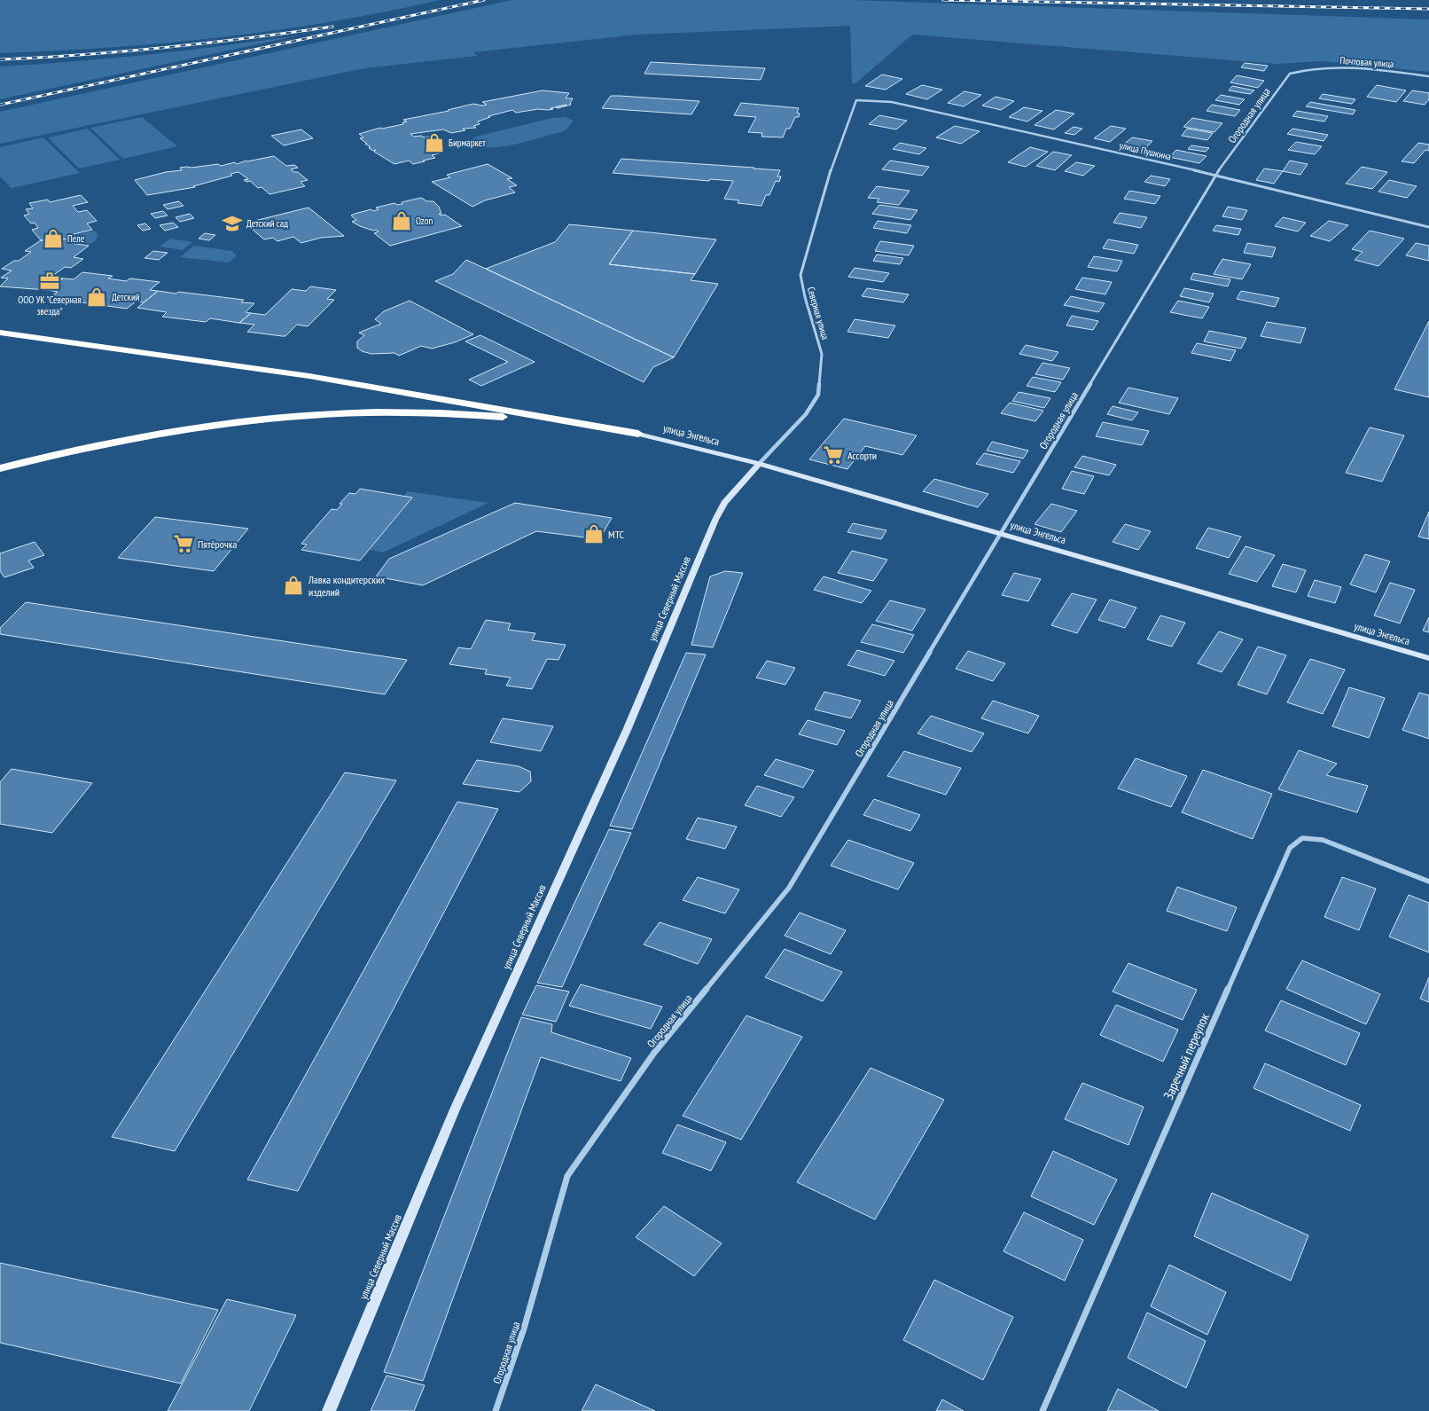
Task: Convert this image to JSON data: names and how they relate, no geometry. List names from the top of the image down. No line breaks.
{"streets":{"street":["Почтовая улица","Огородная улица","улица Пушкина","Северная улица","улица Энгельса","улица Северный Массив","Заречный переулок"]},"crossings":[["Почтовая улица","Огородная улица"],["Огородная улица","улица Пушкина"],["Огородная улица","улица Энгельса"],["улица Пушкина","Северная улица"],["Северная улица","улица Энгельса"],["Северная улица","улица Северный Массив"],["улица Энгельса","улица Северный Массив"]],"places":{"shop":["Бирмаркет","Ozon","Пеле","Детский","МТС","Лавка кондитерских изделий"],"school or university":["Детский сад"],"office":["ООО УК \"Северная звезда\""],"supermarket":["Ассорти","Пятёрочка"]}}
